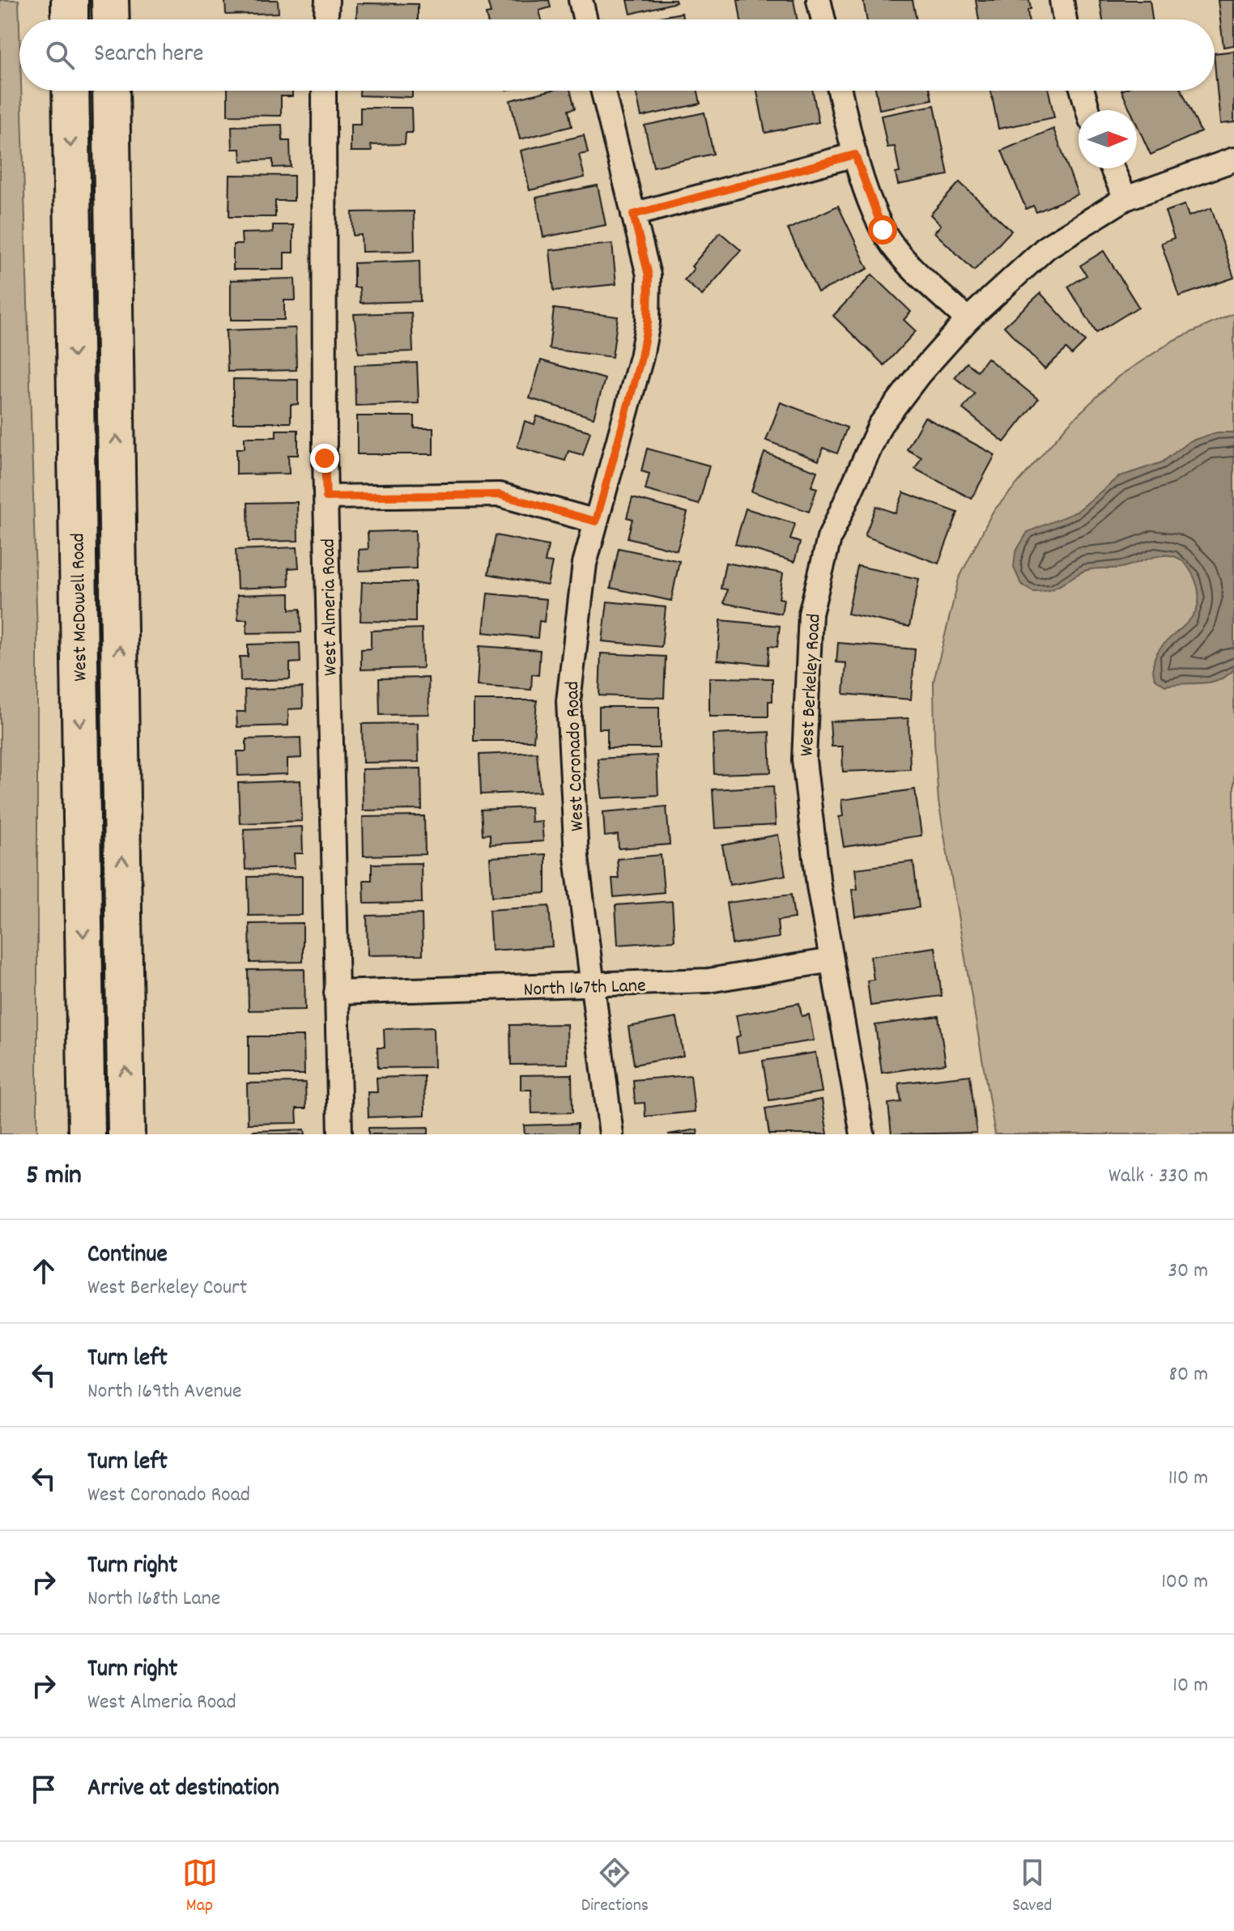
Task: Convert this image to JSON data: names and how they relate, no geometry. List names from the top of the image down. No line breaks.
{"streets":{"main road":["West McDowell Road"],"street":["West Almeria Road","West Berkeley Road","West Coronado Road","North 167th Lane"]},"crossings":[["West Almeria Road","North 167th Lane"],["West Berkeley Road","North 167th Lane"],["West Coronado Road","North 167th Lane"]],"north":"right","page":{"search":"Search here","heading":["5 min","Walk · 330 m"],"list":[["Continue","West Berkeley Court","30 m"],["Turn left","North 169th Avenue","80 m"],["Turn left","West Coronado Road","110 m"],["Turn right","North 168th Lane","100 m"],["Turn right","West Almeria Road","10 m"],"Arrive at destination"],"nav":["Map","Directions","Saved"]}}
